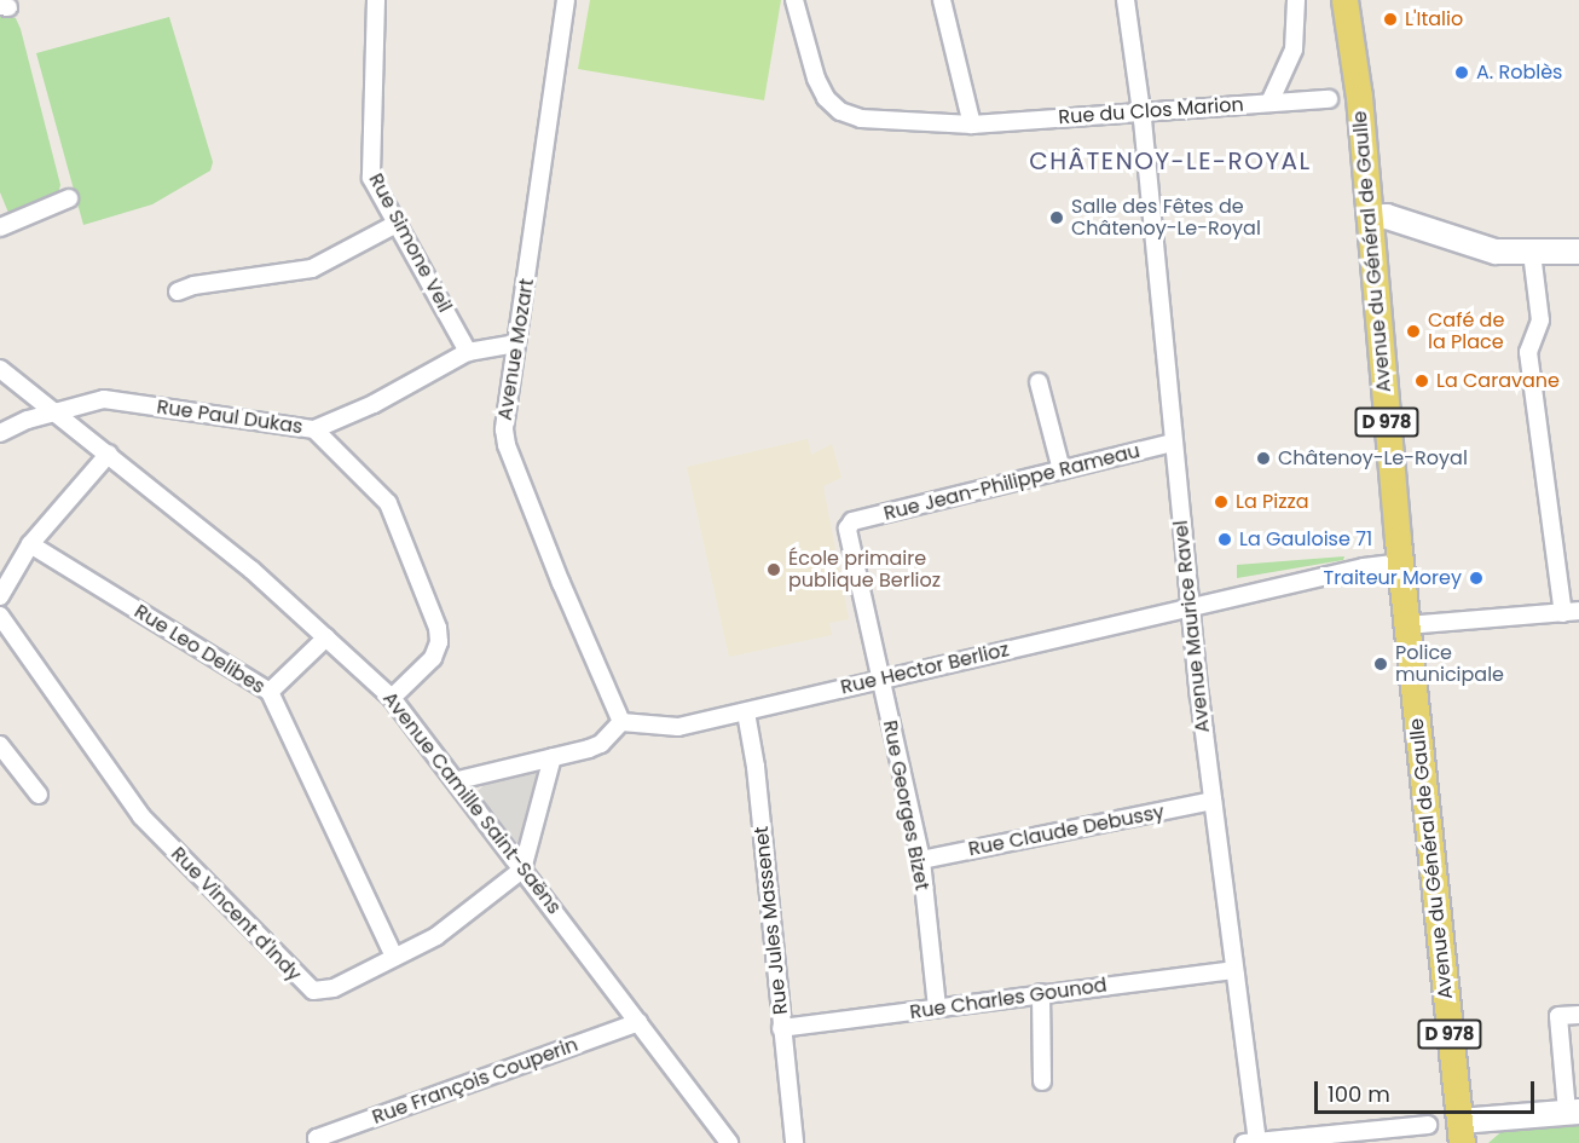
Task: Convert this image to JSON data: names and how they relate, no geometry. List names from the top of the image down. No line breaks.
{"streets":{"main road":["Avenue du Général de Gaulle","D 978"],"street":["Rue du Clos Marion","Rue Simone Veil","Avenue Mozart","Rue Paul Dukas","Rue Jean-Philippe Rameau","Avenue Maurice Ravel","Rue Leo Delibes","Rue Hector Berlioz","Avenue Camille Saint-Saëns","Rue Georges Bizet","Rue Claude Debussy","Rue Vincent d'Indy","Rue Jules Massenet","Rue Charles Gounod","Rue François Couperin"]},"crossings":[["Rue du Clos Marion","Avenue Maurice Ravel"],["Rue Simone Veil","Rue Paul Dukas"],["Avenue du Général de Gaulle","Rue Hector Berlioz"],["Avenue Mozart","Rue Paul Dukas"],["Avenue Mozart","Rue Hector Berlioz"],["Rue Paul Dukas","Avenue Camille Saint-Saëns"],["Rue Jean-Philippe Rameau","Avenue Maurice Ravel"],["Rue Jean-Philippe Rameau","Rue Georges Bizet"],["Avenue Maurice Ravel","Rue Hector Berlioz"],["Avenue Maurice Ravel","Rue Claude Debussy"],["Avenue Maurice Ravel","Rue Charles Gounod"],["Rue Leo Delibes","Rue Vincent d'Indy"],["Rue Hector Berlioz","Rue Georges Bizet"],["Rue Hector Berlioz","Rue Jules Massenet"],["Avenue Camille Saint-Saëns","Rue Vincent d'Indy"],["Avenue Camille Saint-Saëns","Rue François Couperin"],["Rue Georges Bizet","Rue Claude Debussy"],["Rue Georges Bizet","Rue Charles Gounod"],["Rue Jules Massenet","Rue Charles Gounod"]],"districts":["CHÂTENOY-LE-ROYAL"],"places":["L'Italio","A. Roblès","Salle des Fêtes de Châtenoy-Le-Royal","Café de la Place","La Caravane","Châtenoy-Le-Royal","La Pizza","La Gauloise 71","École primaire publique Berlioz","Traiteur Morey","Police municipale"],"scale_bar":"100 m"}
